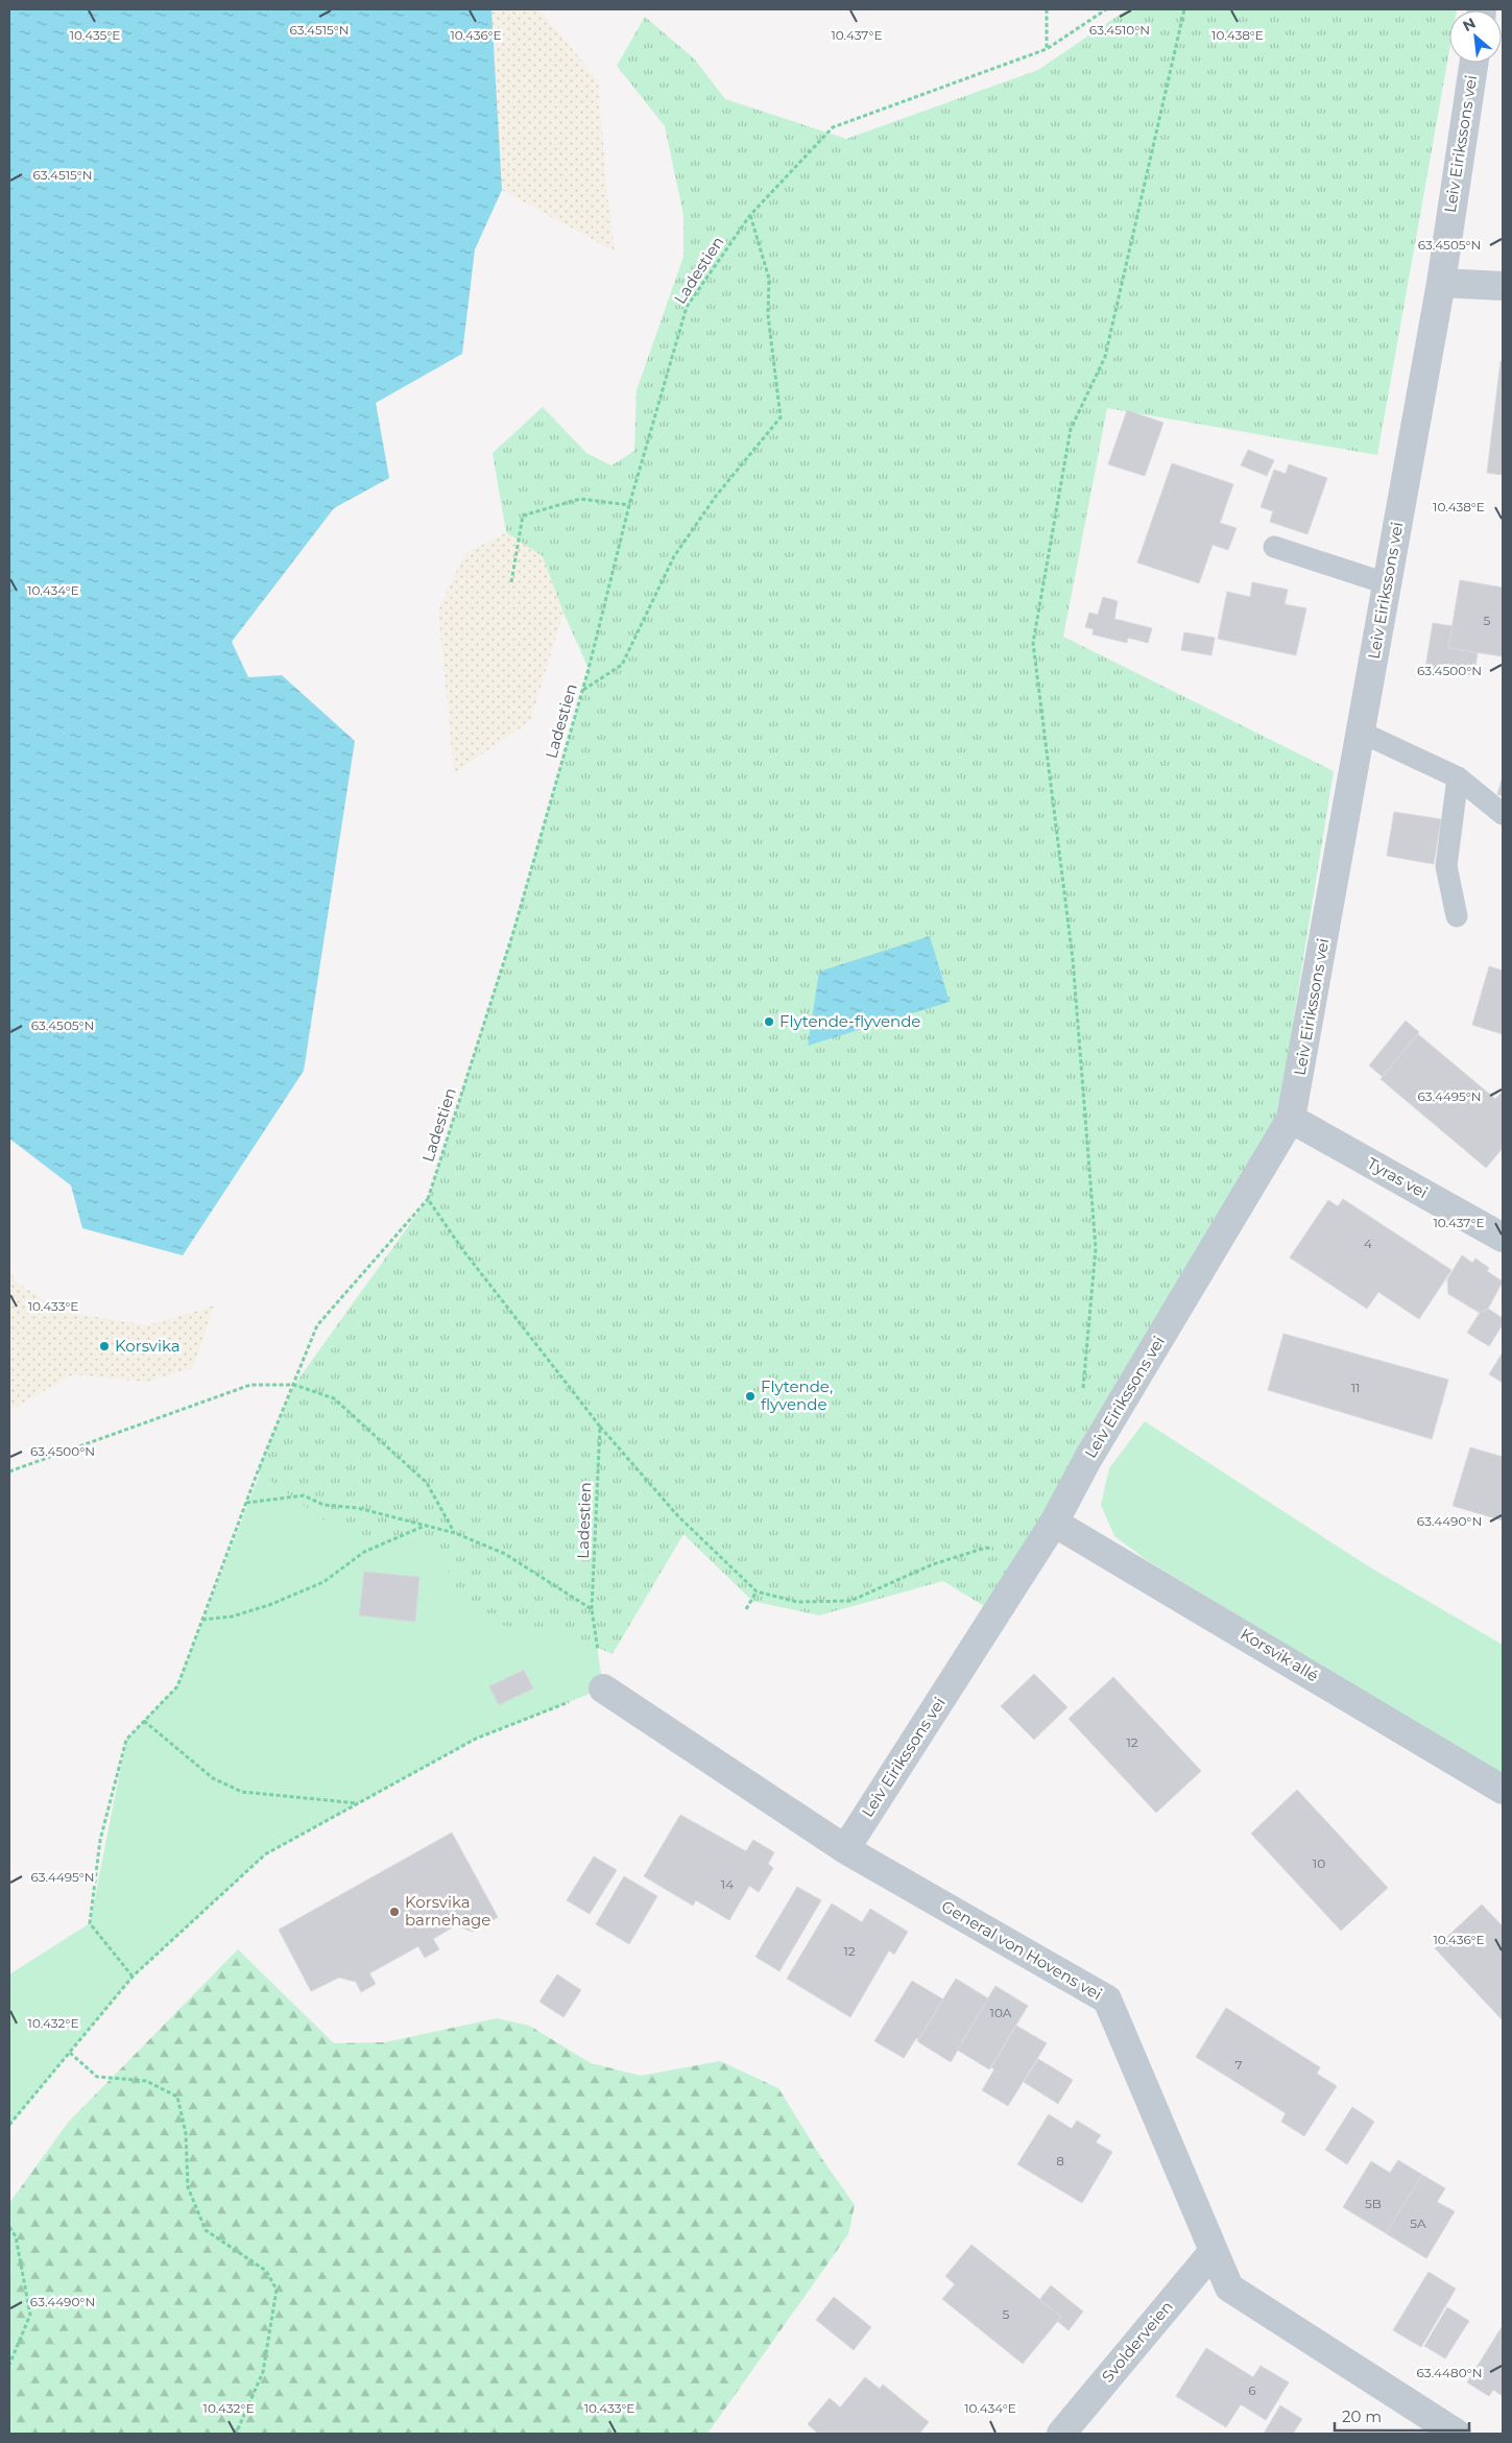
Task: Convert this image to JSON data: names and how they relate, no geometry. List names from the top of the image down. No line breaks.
{"streets":{"street":["Leiv Eirikssons vei","Tyras vei","Korsvik allé","General von Hovens vei","Svolderveien"],"path":["Ladestien"]},"crossings":[["Leiv Eirikssons vei","Tyras vei"],["Leiv Eirikssons vei","Korsvik allé"],["Leiv Eirikssons vei","General von Hovens vei"],["Ladestien","General von Hovens vei"],["General von Hovens vei","Svolderveien"]],"places":["Flytende-flyvende","Korsvika","Flytende, flyvende","Korsvika barnehage"],"house_numbers":["5","4","11","12","10","14","12","10A","7","8","5B","5A","5","6"],"scale_bar":"20 m","north":"top left","coordinates":["63.4515°N","63.4510°N","10.435°E","10.436°E","10.437°E","10.438°E","63.4505°N","10.434°E","63.4500°N","63.4495°N","10.433°E","63.4490°N","10.432°E","63.4480°N"]}
